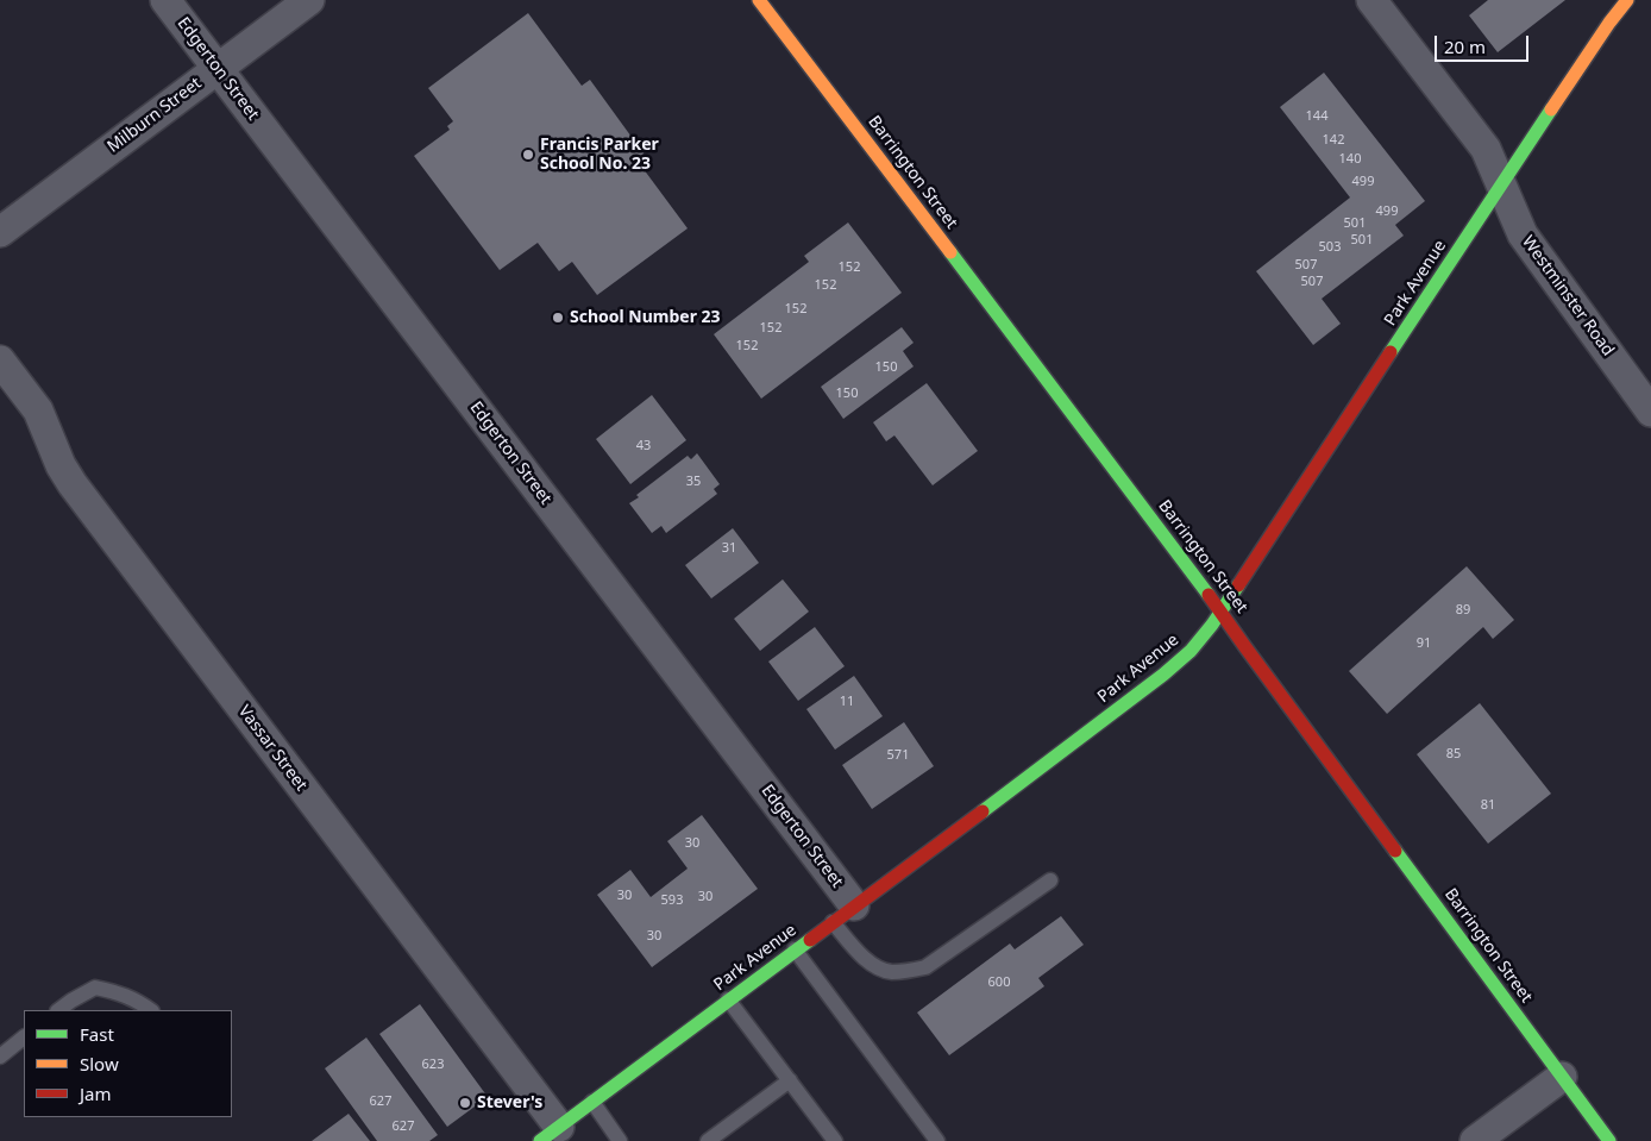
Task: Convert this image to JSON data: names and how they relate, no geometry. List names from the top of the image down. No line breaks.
{"streets":{"street":["Edgerton Street","Milburn Street","Barrington Street","Park Avenue","Westminster Road","Vassar Street"]},"crossings":[["Edgerton Street","Milburn Street"],["Edgerton Street","Park Avenue"],["Barrington Street","Park Avenue"],["Park Avenue","Westminster Road"],["Park Avenue","Vassar Street"]],"places":["Francis Parker School No. 23","School Number 23","Stever's"],"house_numbers":["144","142","140","499","499","501","501","503","507","152","507","152","152","152","152","150","150","43","35","31","89","91","11","85","571","81","30","30","30","593","30","600","623","627","627"],"legend":["Fast","Slow","Jam"],"scale_bar":"20 m"}
